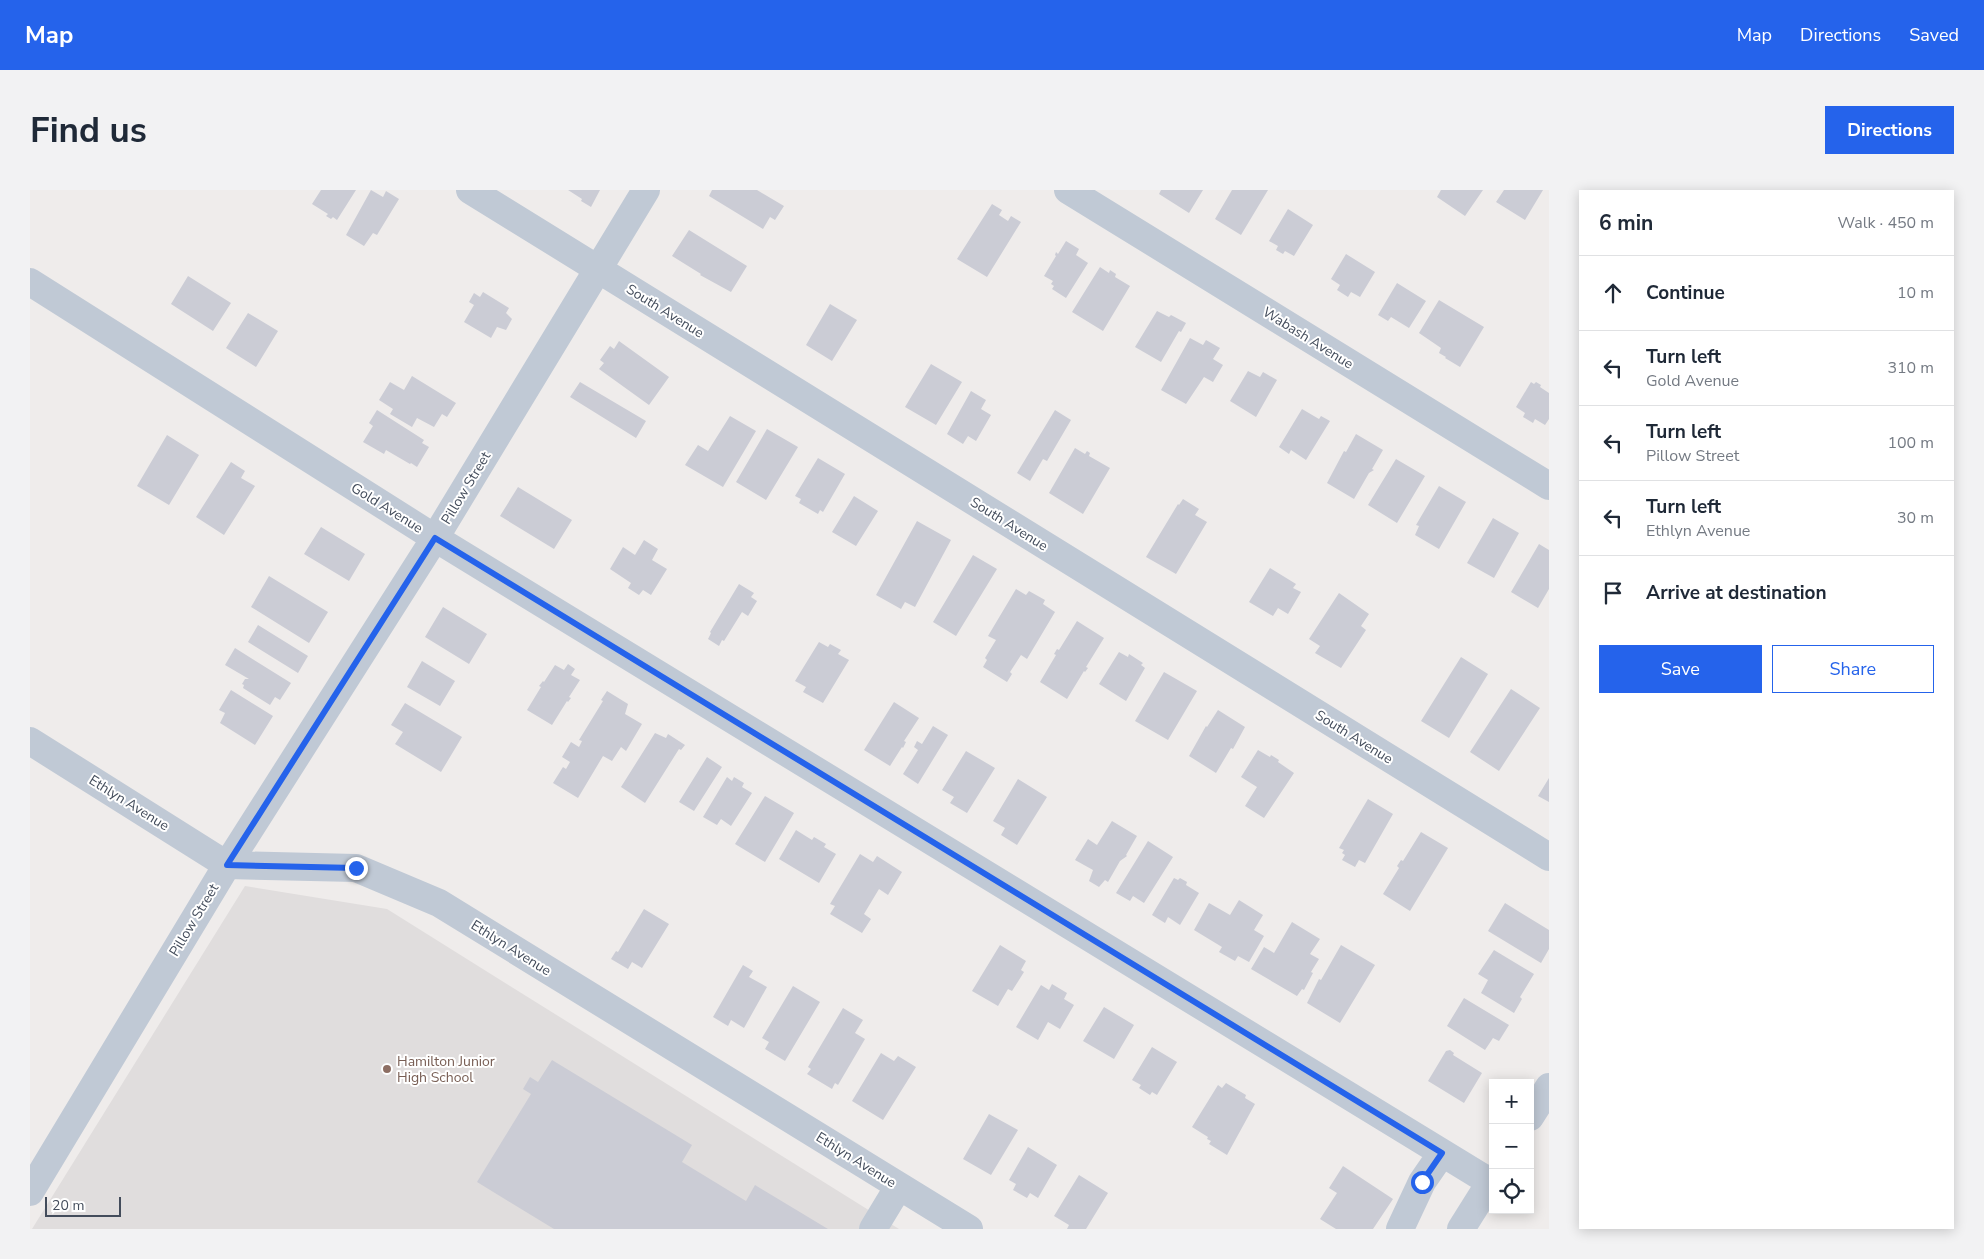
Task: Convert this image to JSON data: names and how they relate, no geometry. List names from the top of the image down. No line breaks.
{"streets":{"street":["South Avenue","Wabash Avenue","Pillow Street","Gold Avenue","Ethlyn Avenue"]},"crossings":[["South Avenue","Pillow Street"],["Pillow Street","Gold Avenue"],["Pillow Street","Ethlyn Avenue"]],"places":["Hamilton Junior High School"],"scale_bar":"20 m","page":{"header":"Map","nav":["Map","Directions","Saved"],"buttons":["Directions",["Save","Share"]],"title":"Find us","heading":["6 min","Walk · 450 m"],"list":[["Continue","10 m"],["Turn left","Gold Avenue","310 m"],["Turn left","Pillow Street","100 m"],["Turn left","Ethlyn Avenue","30 m"],"Arrive at destination"],"map_buttons":["+","−"],"scale":"20 m"}}
